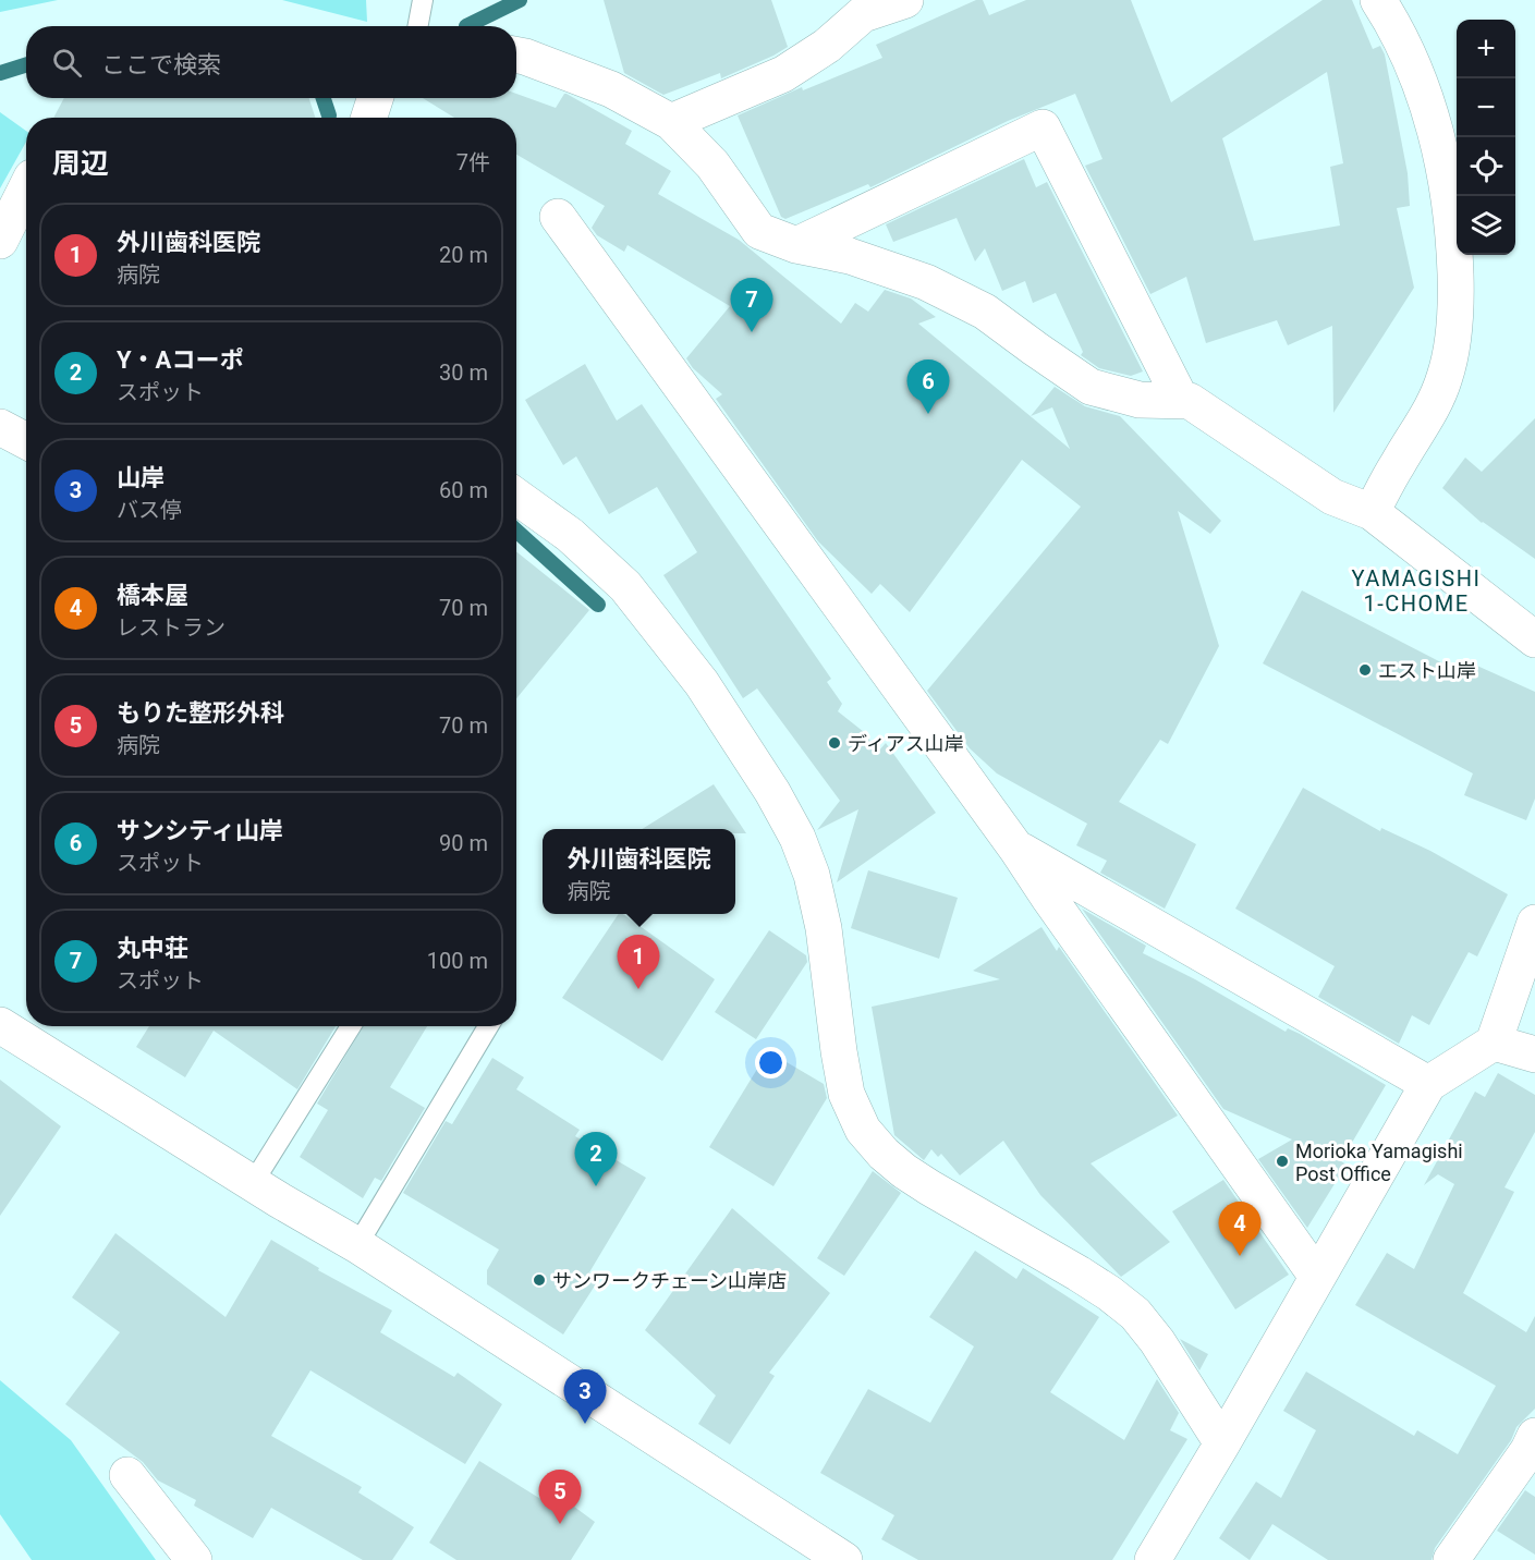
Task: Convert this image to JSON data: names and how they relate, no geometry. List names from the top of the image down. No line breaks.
{"districts":["YAMAGISHI 1-CHOME"],"places":["エスト山岸","ディアス山岸","Morioka Yamagishi Post Office","サンワークチェーン山岸店"],"page":{"map_buttons":["+","−"],"search":"ここで検索","heading":["周辺","7件"],"list":[{"mark":"1","name":"外川歯科医院","note":"病院","value":"20 m"},{"mark":"2","name":"Y・Aコーポ","note":"スポット","value":"30 m"},{"mark":"3","name":"山岸","note":"バス停","value":"60 m"},{"mark":"4","name":"橋本屋","note":"レストラン","value":"70 m"},{"mark":"5","name":"もりた整形外科","note":"病院","value":"70 m"},{"mark":"6","name":"サンシティ山岸","note":"スポット","value":"90 m"},{"mark":"7","name":"丸中荘","note":"スポット","value":"100 m"}],"pins":["7","6","1","2","4","3","5"],"popup":["外川歯科医院","病院"]}}
